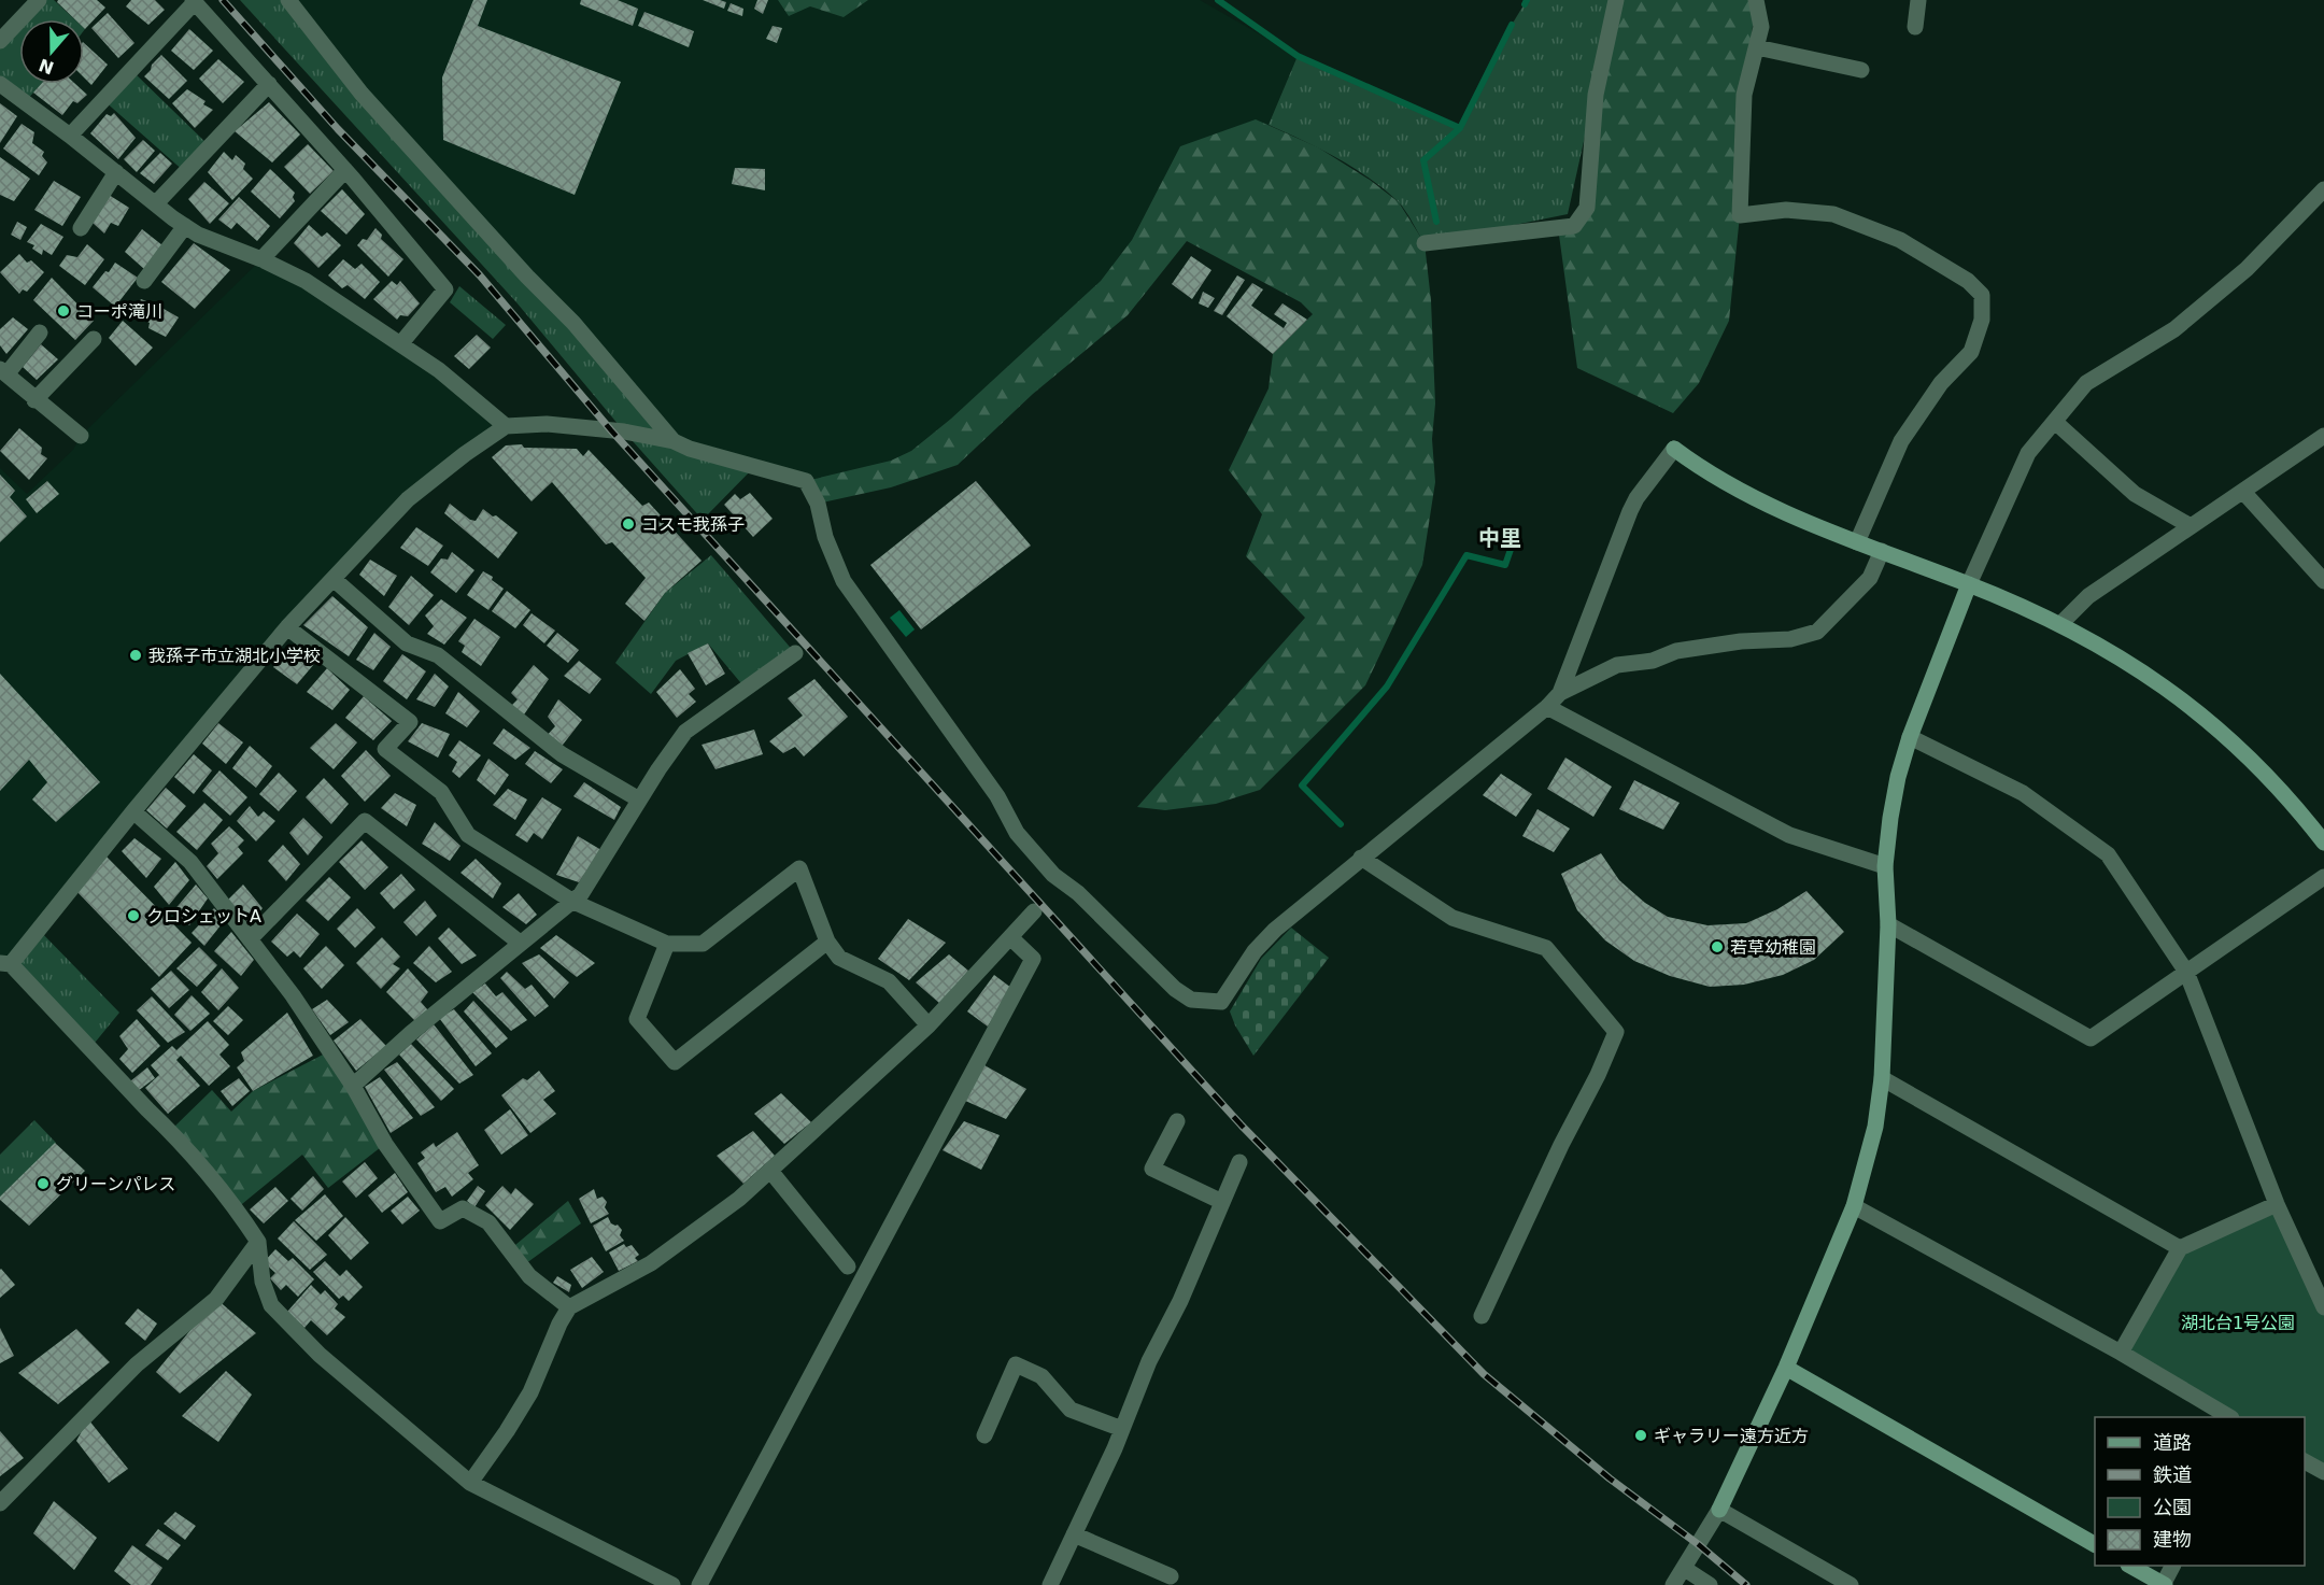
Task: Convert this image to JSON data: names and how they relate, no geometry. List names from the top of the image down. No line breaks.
{"districts":["中里"],"parks":["湖北台1号公園"],"places":["コーポ滝川","コスモ我孫子","我孫子市立湖北小学校","クロシェットA","若草幼稚園","グリーンパレス","ギャラリー遠方近方"],"legend":["道路","鉄道","公園","建物"],"north":"bottom"}
